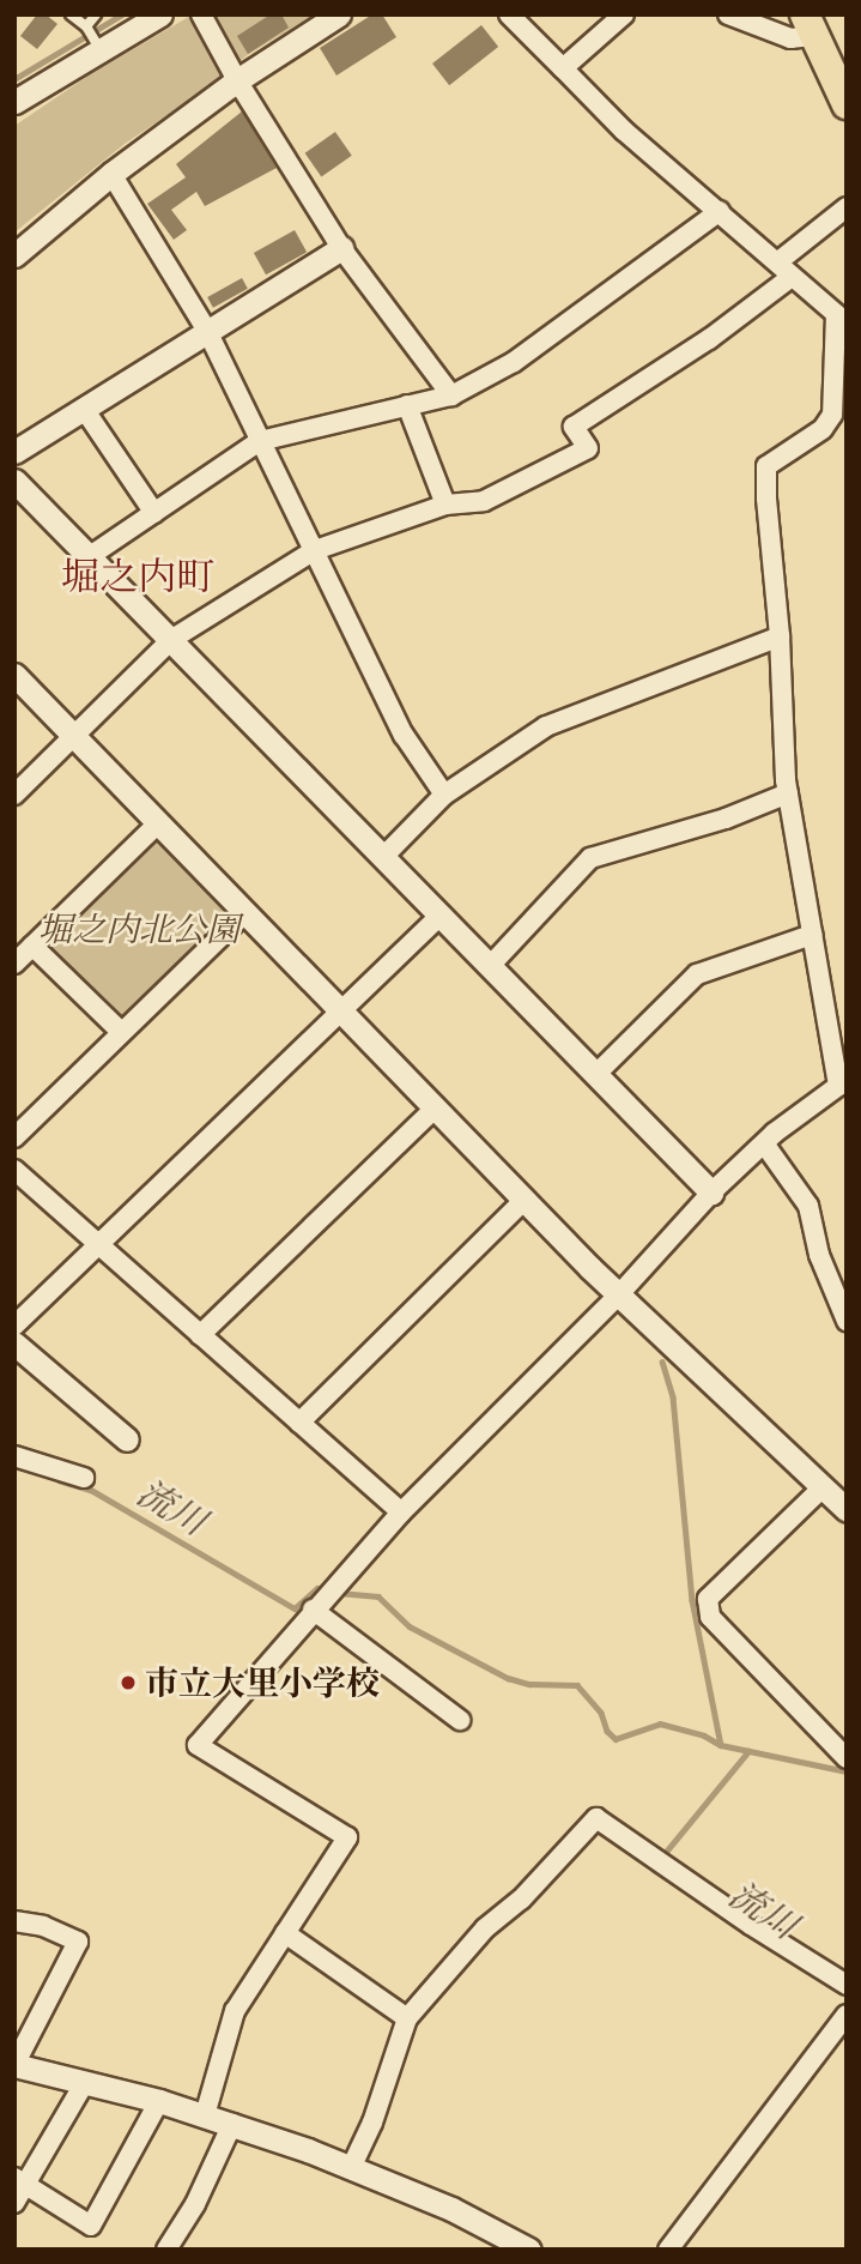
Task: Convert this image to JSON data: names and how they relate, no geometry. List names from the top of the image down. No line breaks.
{"districts":["堀之内町"],"water":["流川"],"parks":["堀之内北公園"],"places":["市立大里小学校"]}
